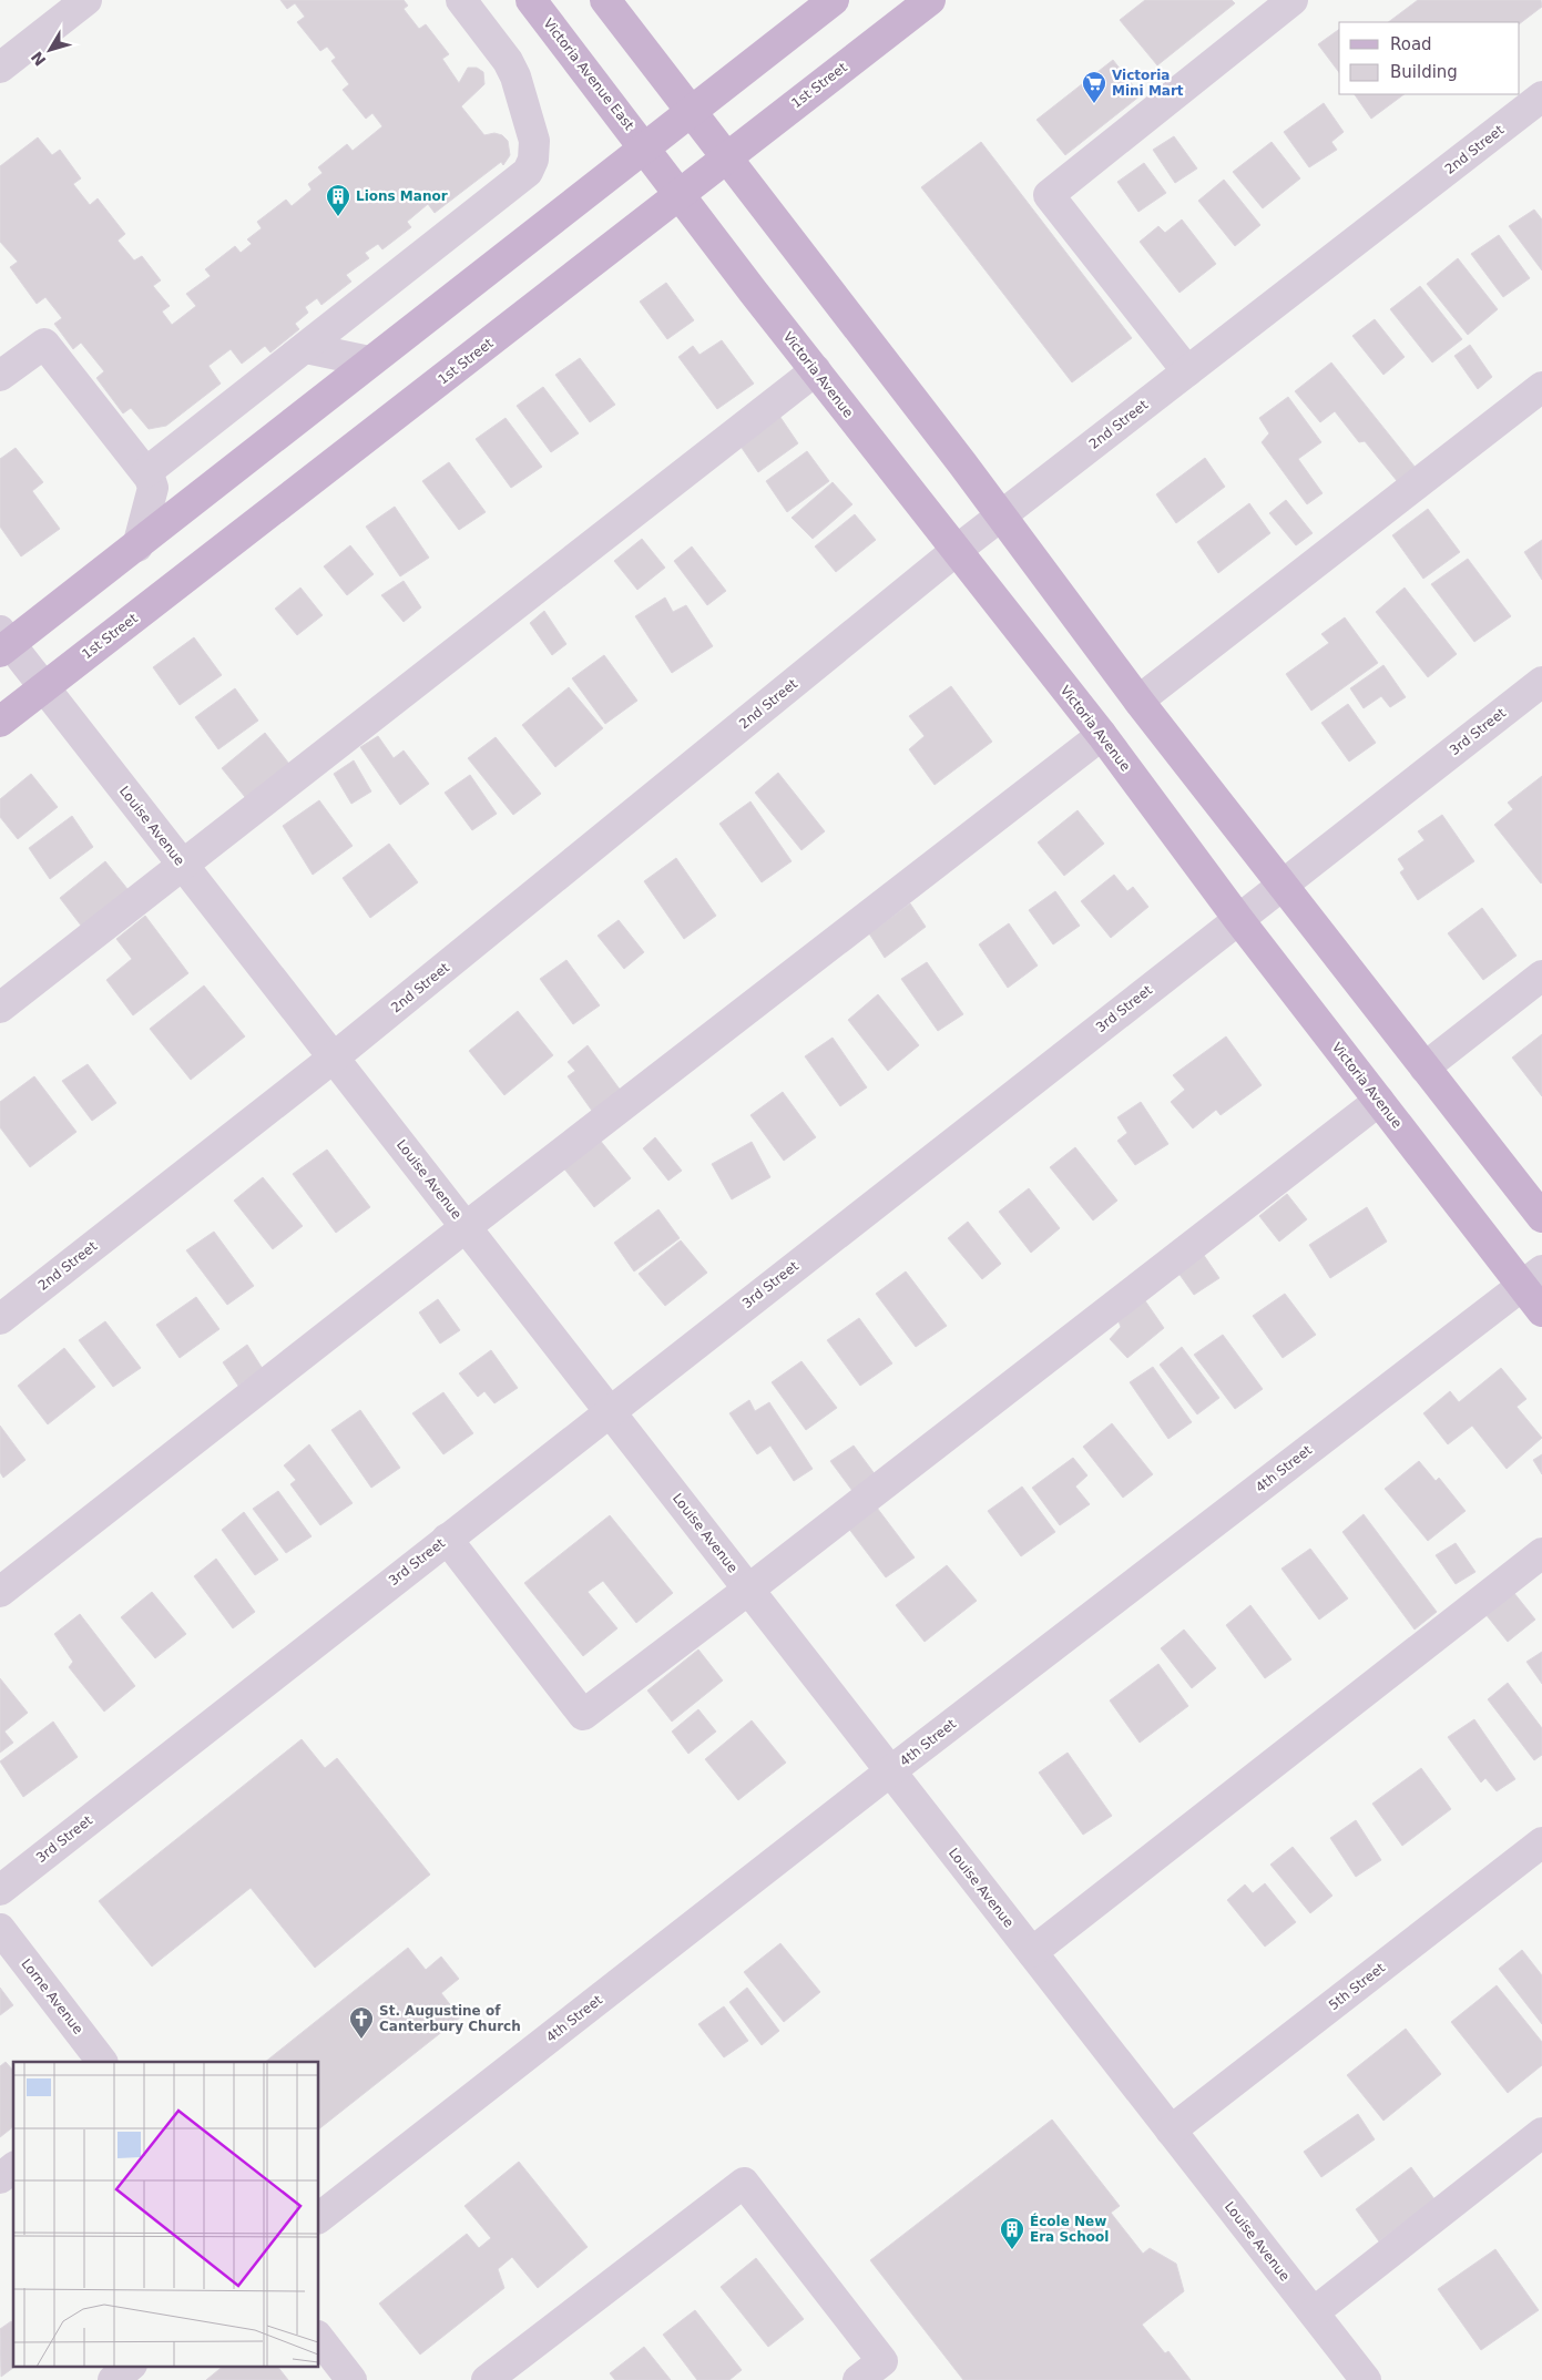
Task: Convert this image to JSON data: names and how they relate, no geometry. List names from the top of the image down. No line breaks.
{"streets":{"main road":["Victoria Avenue East","1st Street","Victoria Avenue"],"street":["2nd Street","3rd Street","Louise Avenue","4th Street","5th Street","Lorne Avenue"]},"crossings":[["Victoria Avenue East","Victoria Avenue"],["1st Street","Victoria Avenue"],["1st Street","Louise Avenue"],["2nd Street","Victoria Avenue"],["2nd Street","Louise Avenue"],["Victoria Avenue","3rd Street"],["Victoria Avenue","4th Street"],["3rd Street","Louise Avenue"],["Louise Avenue","4th Street"],["Louise Avenue","5th Street"]],"places":{"supermarket":["Victoria Mini Mart"],"building":["Lions Manor","École New Era School"],"church":["St. Augustine of Canterbury Church"]},"legend":["Road","Building"],"north":"bottom left"}
